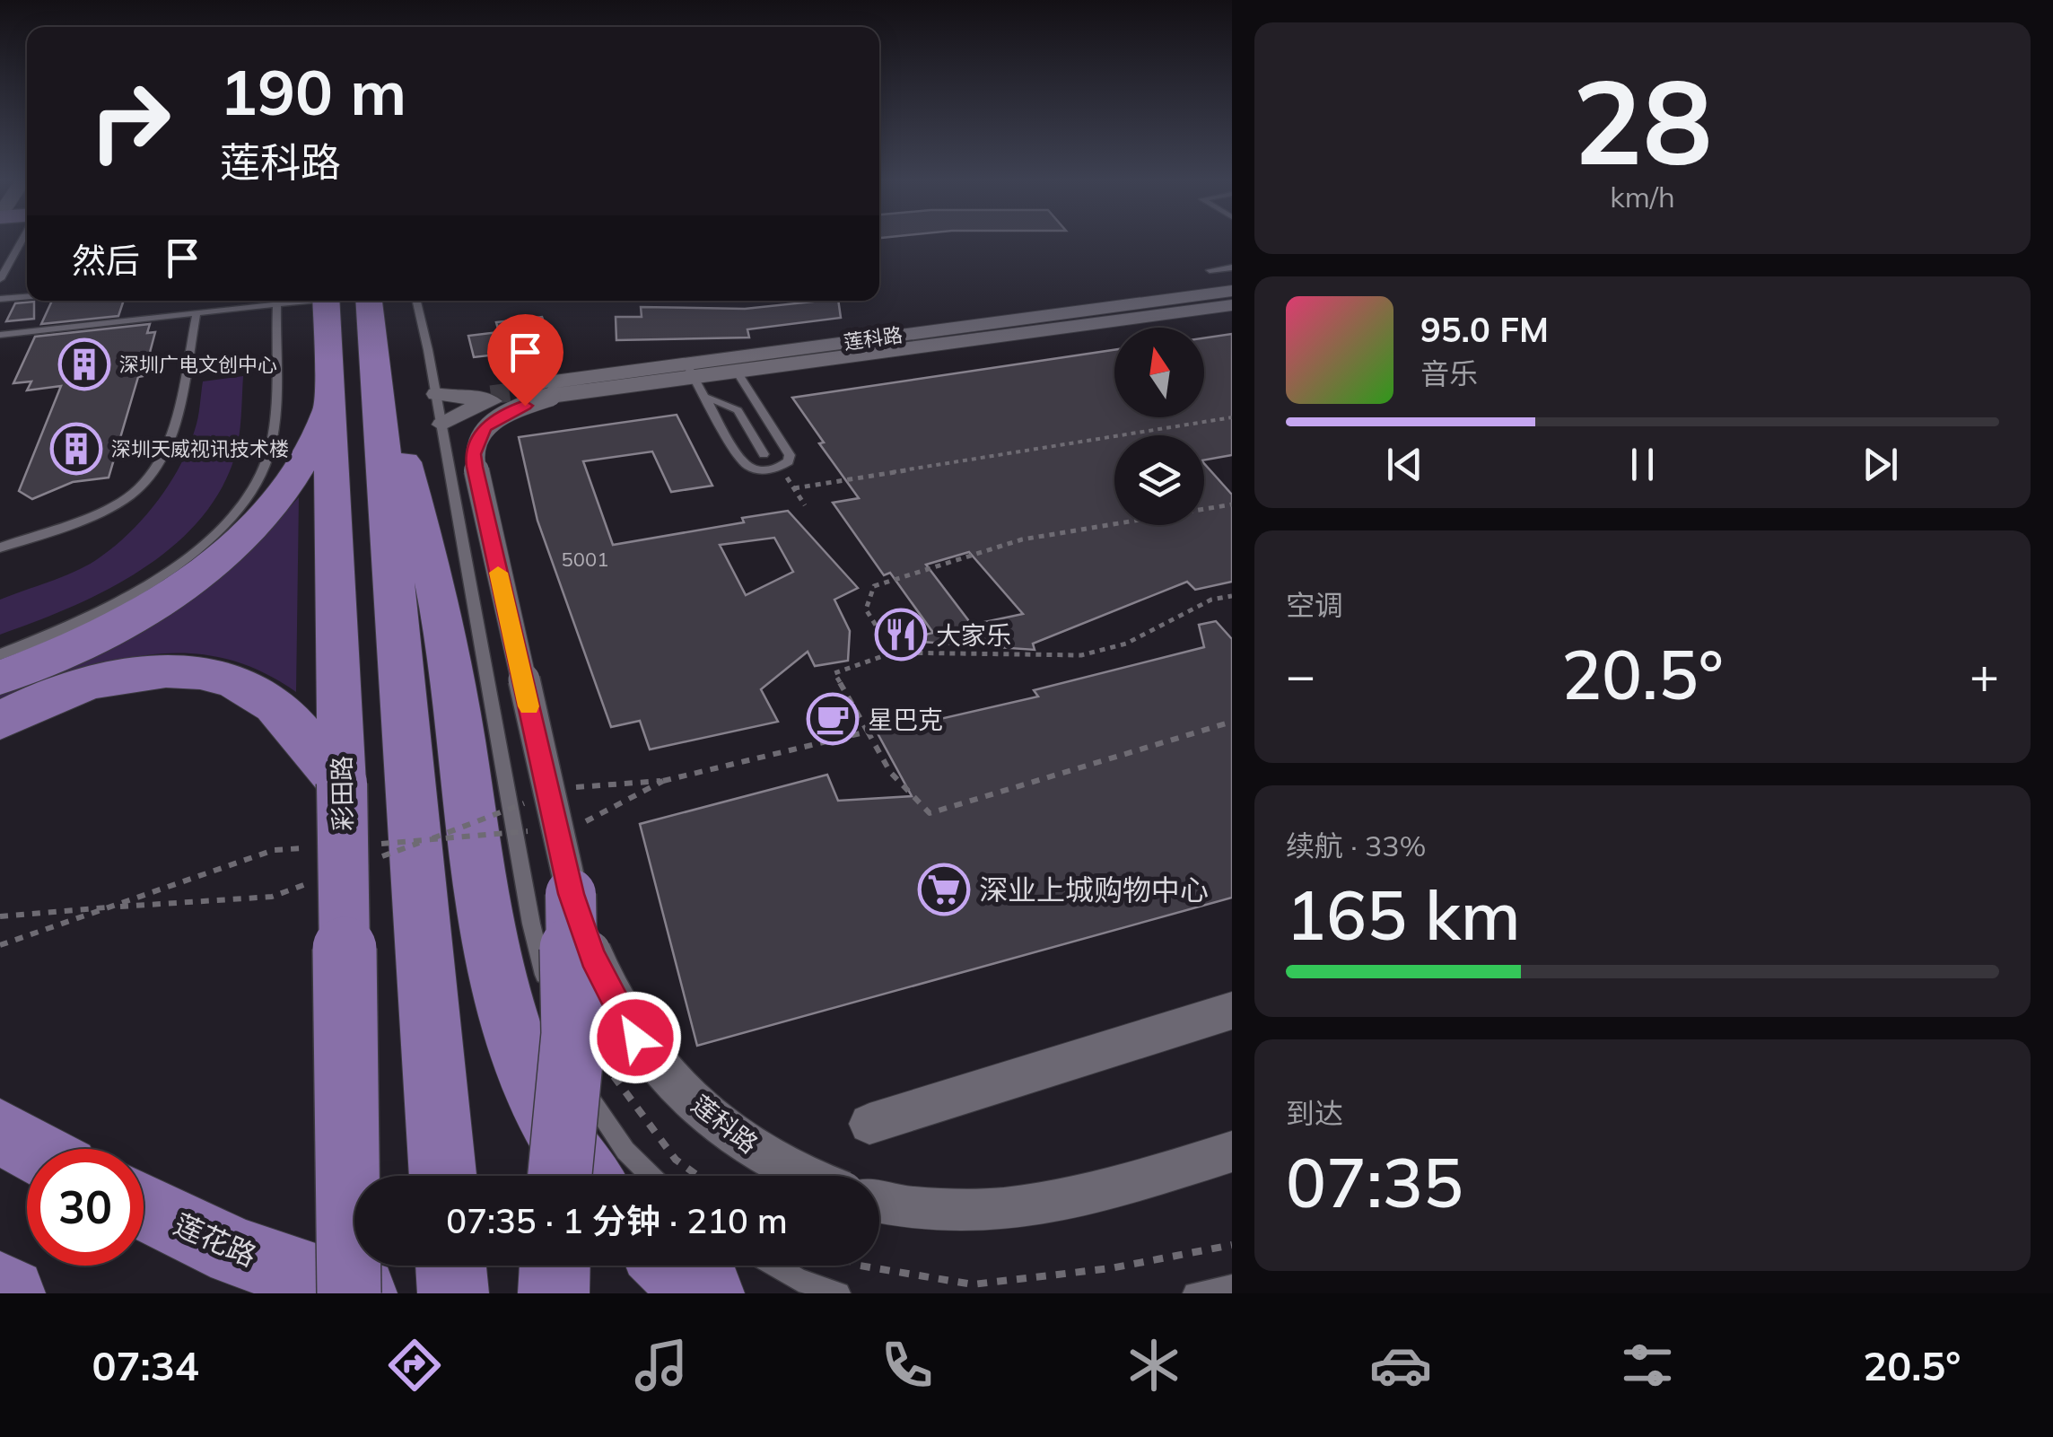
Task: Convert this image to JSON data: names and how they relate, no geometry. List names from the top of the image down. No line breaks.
{"streets":{"main road":["彩田路","莲花路"],"street":["莲科路"]},"places":{"building":["深圳广电文创中心","深圳天威视讯技术楼"],"restaurant":["大家乐"],"cafe":["星巴克"],"supermarket":["深业上城购物中心"]},"house_numbers":["5001"],"north":"top","page":{"tile":[["28","km/h"],"空调",["续航 · 33%","165 km"],["到达","07:35"]],"turn":["190 m","莲科路"],"then":"然后","song":["95.0 FM","音乐"],"heat":["−","20.5°","+"],"limit":"30","trip":"07:35 · 1 分钟 · 210 m","tabs":["07:34","20.5°"]}}
